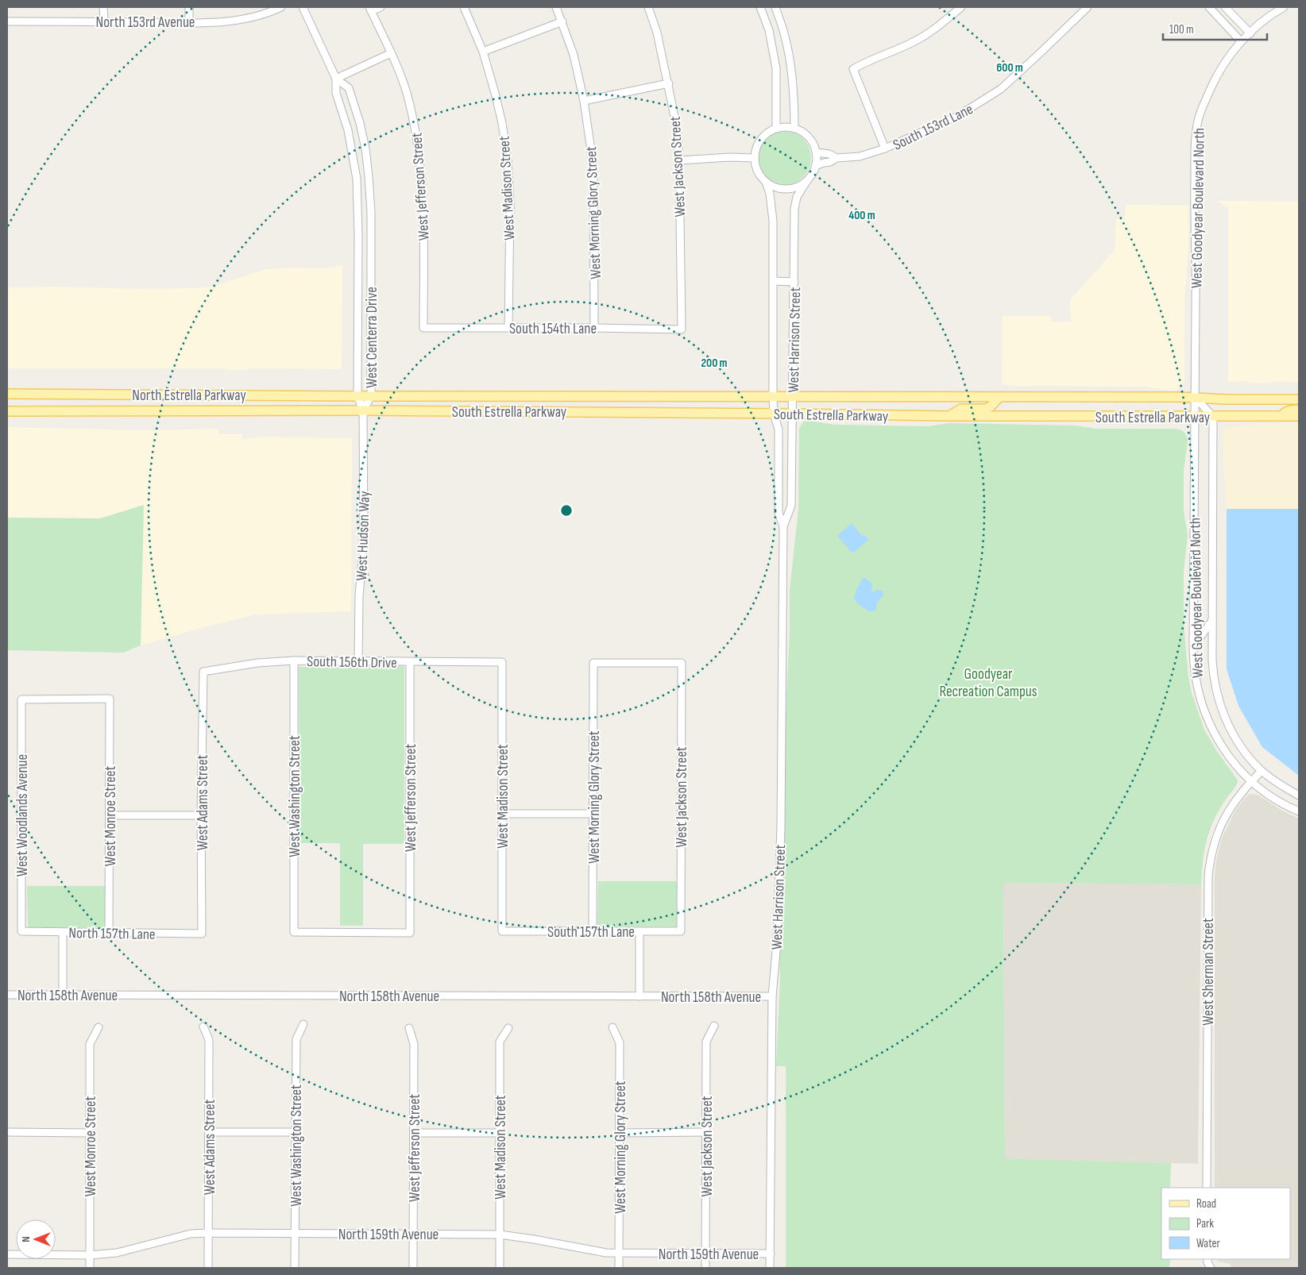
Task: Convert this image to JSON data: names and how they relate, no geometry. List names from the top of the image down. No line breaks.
{"streets":{"main road":["North Estrella Parkway","South Estrella Parkway"],"street":["North 153rd Avenue","South 153rd Lane","West Jackson Street","West Jefferson Street","West Madison Street","West Goodyear Boulevard North","West Morning Glory Street","South 154th Lane","West Centerra Drive","West Harrison Street","West Hudson Way","South 156th Drive","West Washington Street","West Adams Street","West Woodlands Avenue","West Monroe Street","South 157th Lane","North 157th Lane","West Sherman Street","North 158th Avenue","North 159th Avenue"]},"crossings":[["South 153rd Lane","West Harrison Street"],["West Jackson Street","West Morning Glory Street"],["West Jackson Street","South 154th Lane"],["West Jackson Street","South 157th Lane"],["West Jackson Street","North 159th Avenue"],["West Jefferson Street","South 154th Lane"],["West Jefferson Street","South 156th Drive"],["West Jefferson Street","West Washington Street"],["West Jefferson Street","North 159th Avenue"],["West Madison Street","South 154th Lane"],["West Madison Street","South 156th Drive"],["West Madison Street","South 157th Lane"],["West Madison Street","North 159th Avenue"],["West Goodyear Boulevard North","South Estrella Parkway"],["West Goodyear Boulevard North","West Sherman Street"],["West Morning Glory Street","South 154th Lane"],["West Morning Glory Street","South 157th Lane"],["West Morning Glory Street","North 159th Avenue"],["West Centerra Drive","North Estrella Parkway"],["West Centerra Drive","South Estrella Parkway"],["West Centerra Drive","West Hudson Way"],["West Harrison Street","South Estrella Parkway"],["West Harrison Street","North 158th Avenue"],["West Harrison Street","North 159th Avenue"],["North Estrella Parkway","South Estrella Parkway"],["North Estrella Parkway","West Hudson Way"],["South Estrella Parkway","West Hudson Way"],["West Hudson Way","South 156th Drive"],["South 156th Drive","West Washington Street"],["South 156th Drive","West Adams Street"],["West Washington Street","North 159th Avenue"],["West Adams Street","North 157th Lane"],["West Adams Street","North 159th Avenue"],["West Woodlands Avenue","West Monroe Street"],["West Woodlands Avenue","North 157th Lane"],["West Monroe Street","North 157th Lane"],["West Monroe Street","North 159th Avenue"]],"parks":["Goodyear Recreation Campus"],"legend":["Road","Park","Water"],"scale_bar":"100 m","north":"left","rings":["600 m","400 m","200 m"]}
